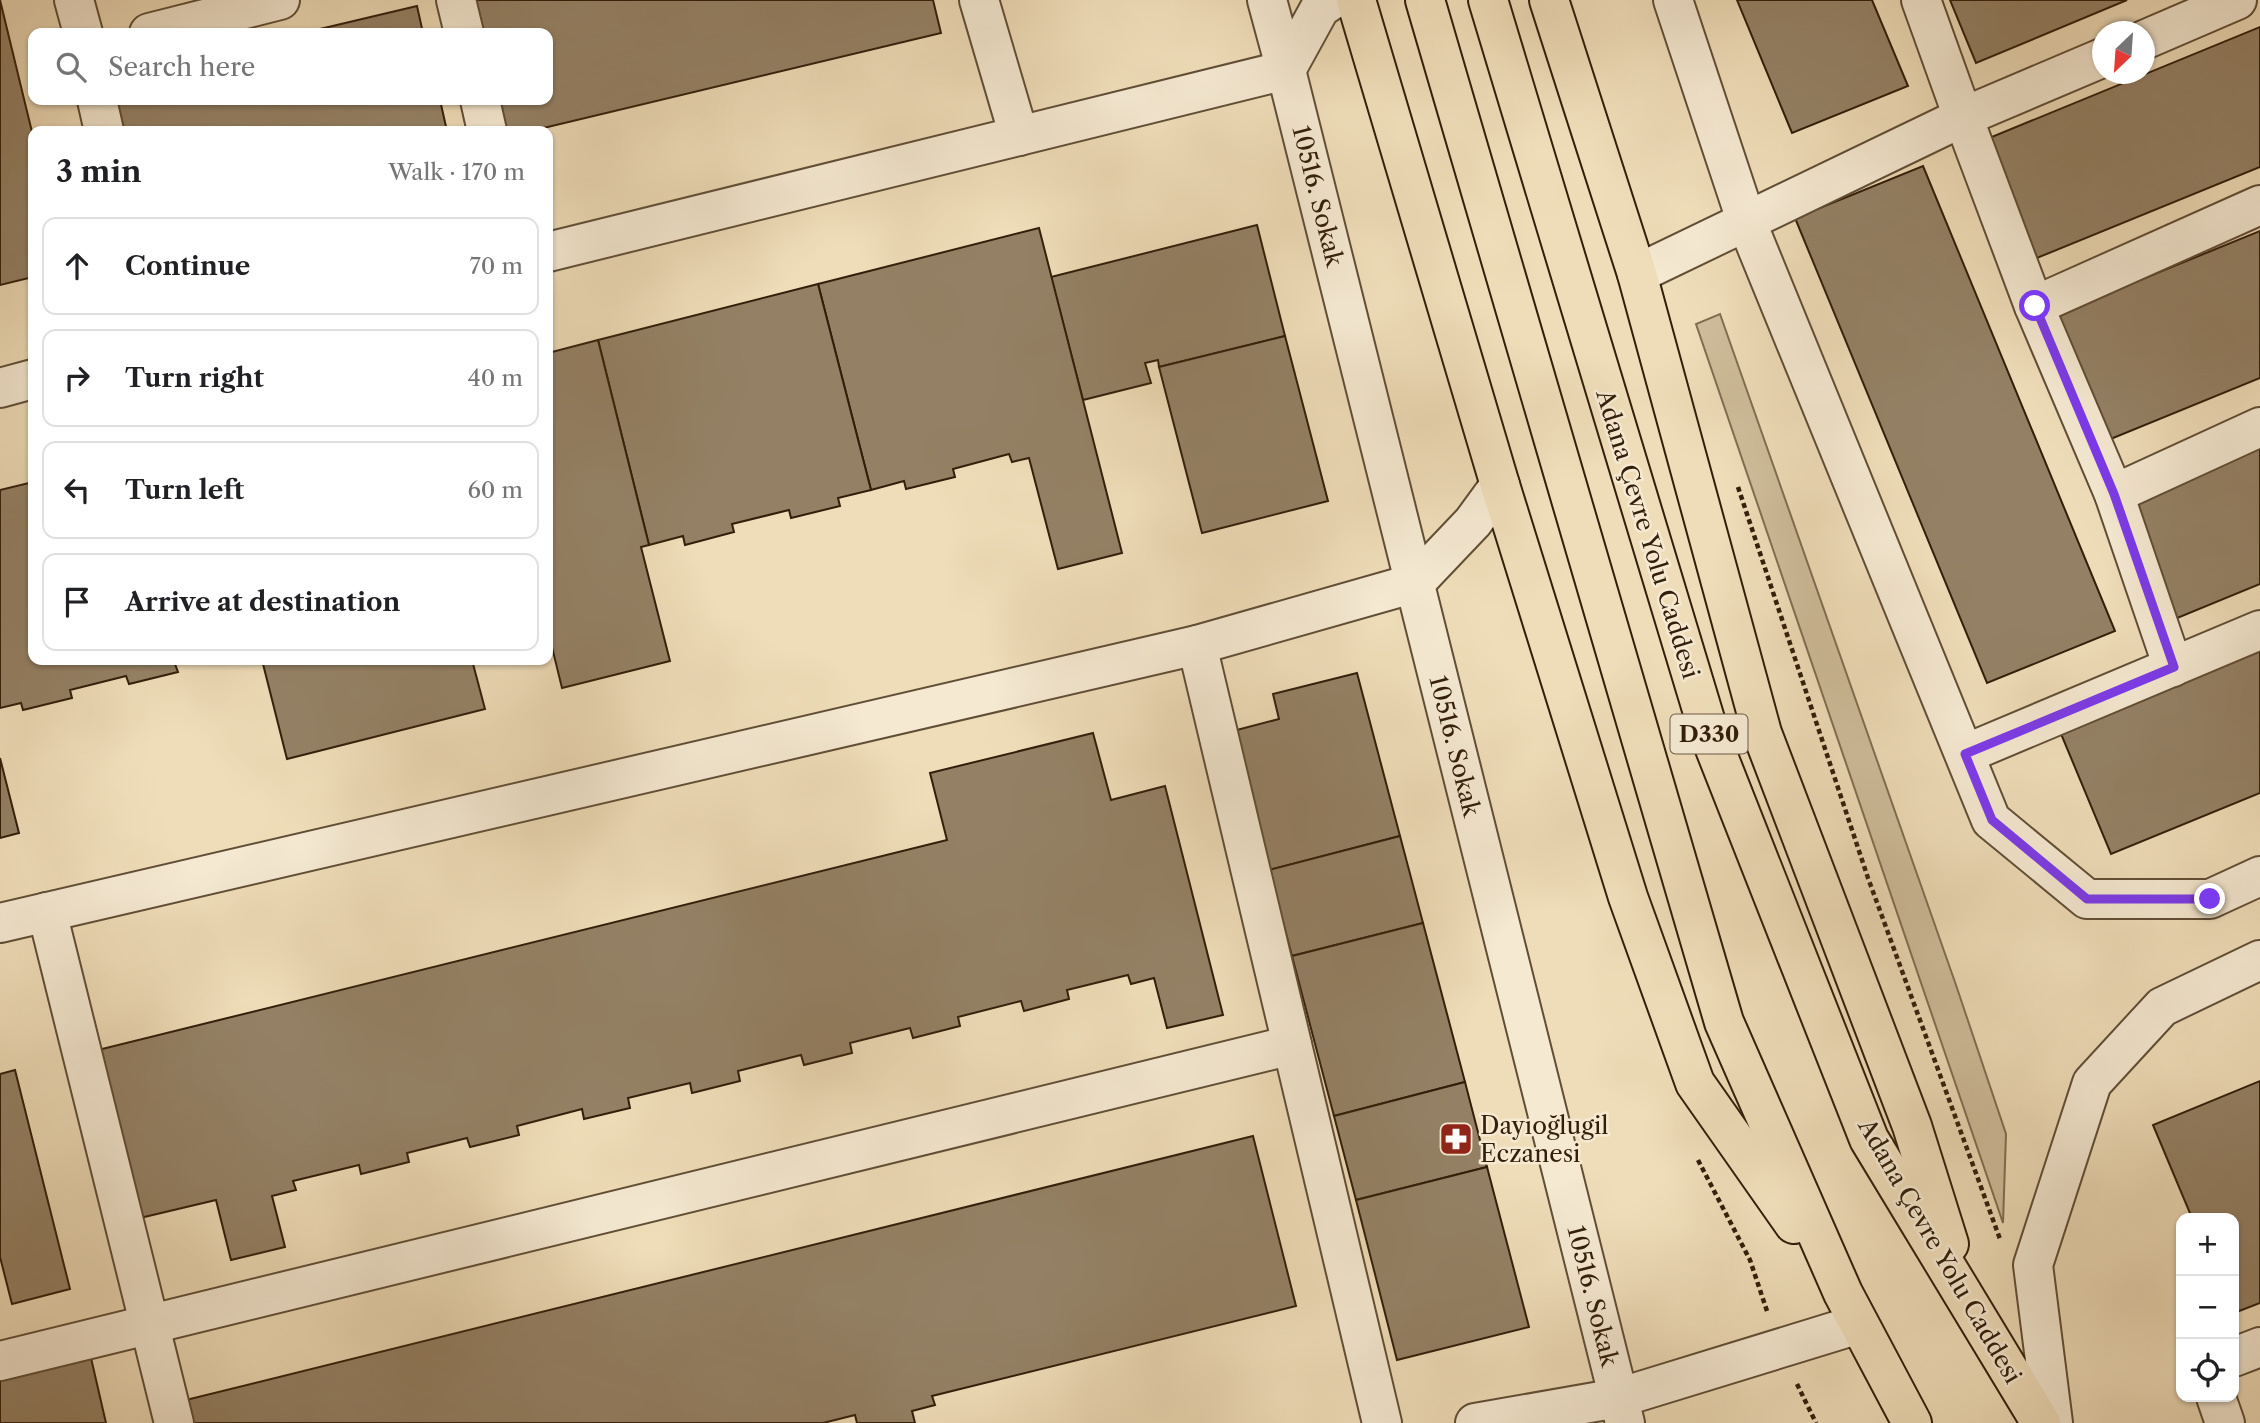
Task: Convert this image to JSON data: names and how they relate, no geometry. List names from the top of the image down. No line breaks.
{"streets":{"highway":["Adana Çevre Yolu Caddesi","D330"],"street":["10516. Sokak"]},"places":{"pharmacy":["Dayıoğlugil Eczanesi"]},"north":"bottom left","page":{"search":"Search here","heading":["3 min","Walk · 170 m"],"list":[["Continue","70 m"],["Turn right","40 m"],["Turn left","60 m"],"Arrive at destination"],"map_buttons":["+","−"]}}
